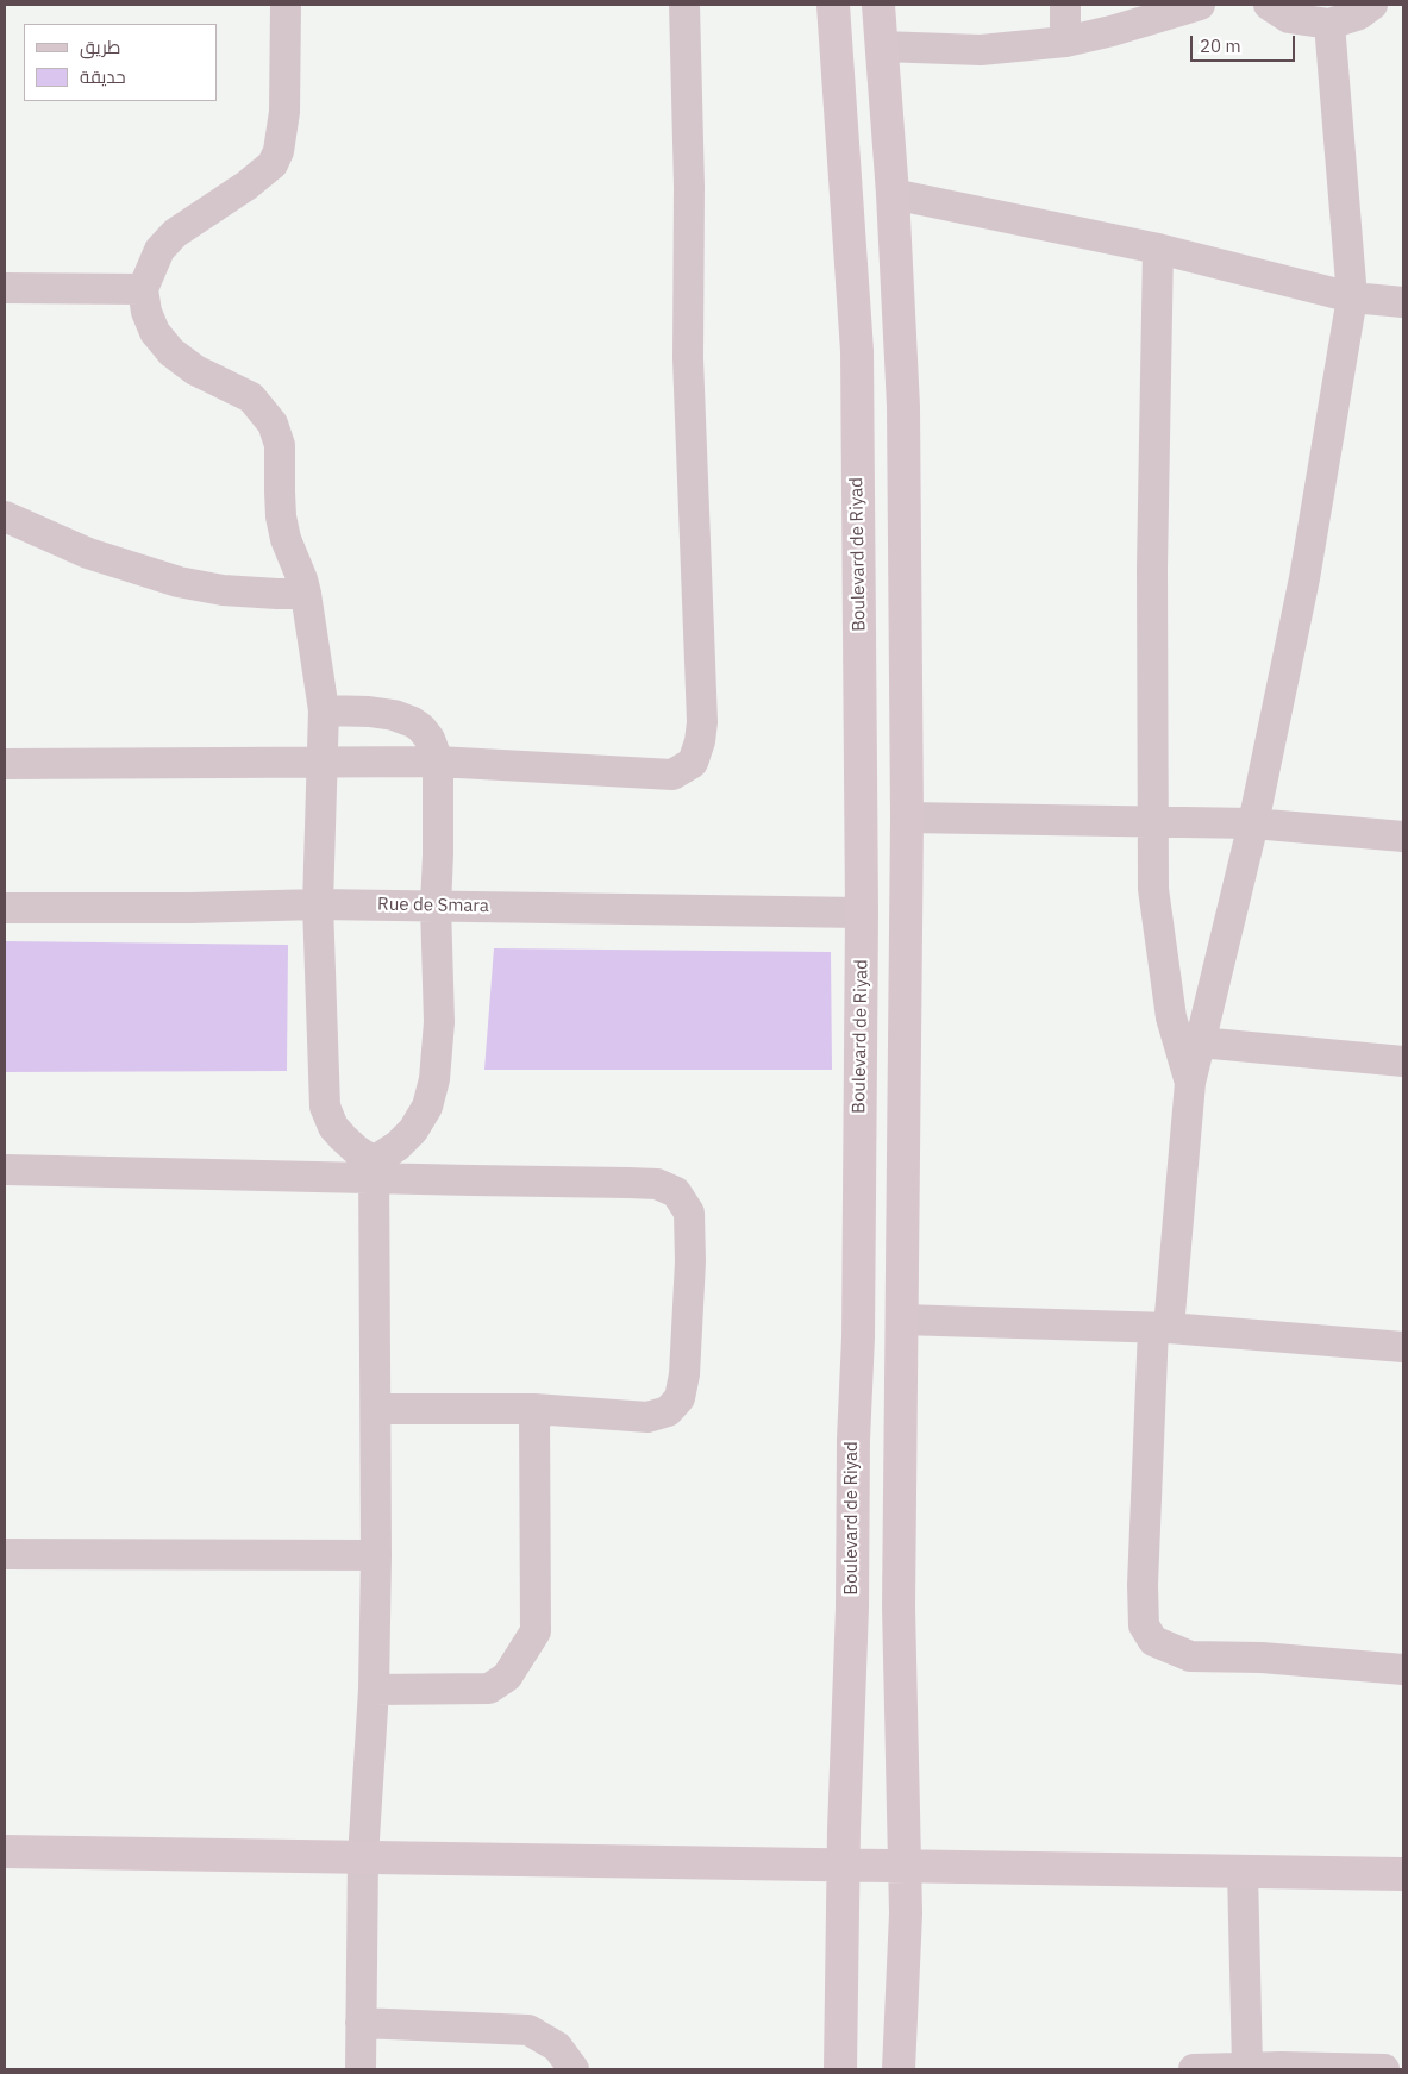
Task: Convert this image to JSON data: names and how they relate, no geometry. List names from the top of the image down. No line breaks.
{"streets":{"main road":["Boulevard de Riyad"],"street":["Rue de Smara"]},"crossings":[["Boulevard de Riyad","Rue de Smara"]],"legend":["طريق","حديقة"],"scale_bar":"20 m"}
